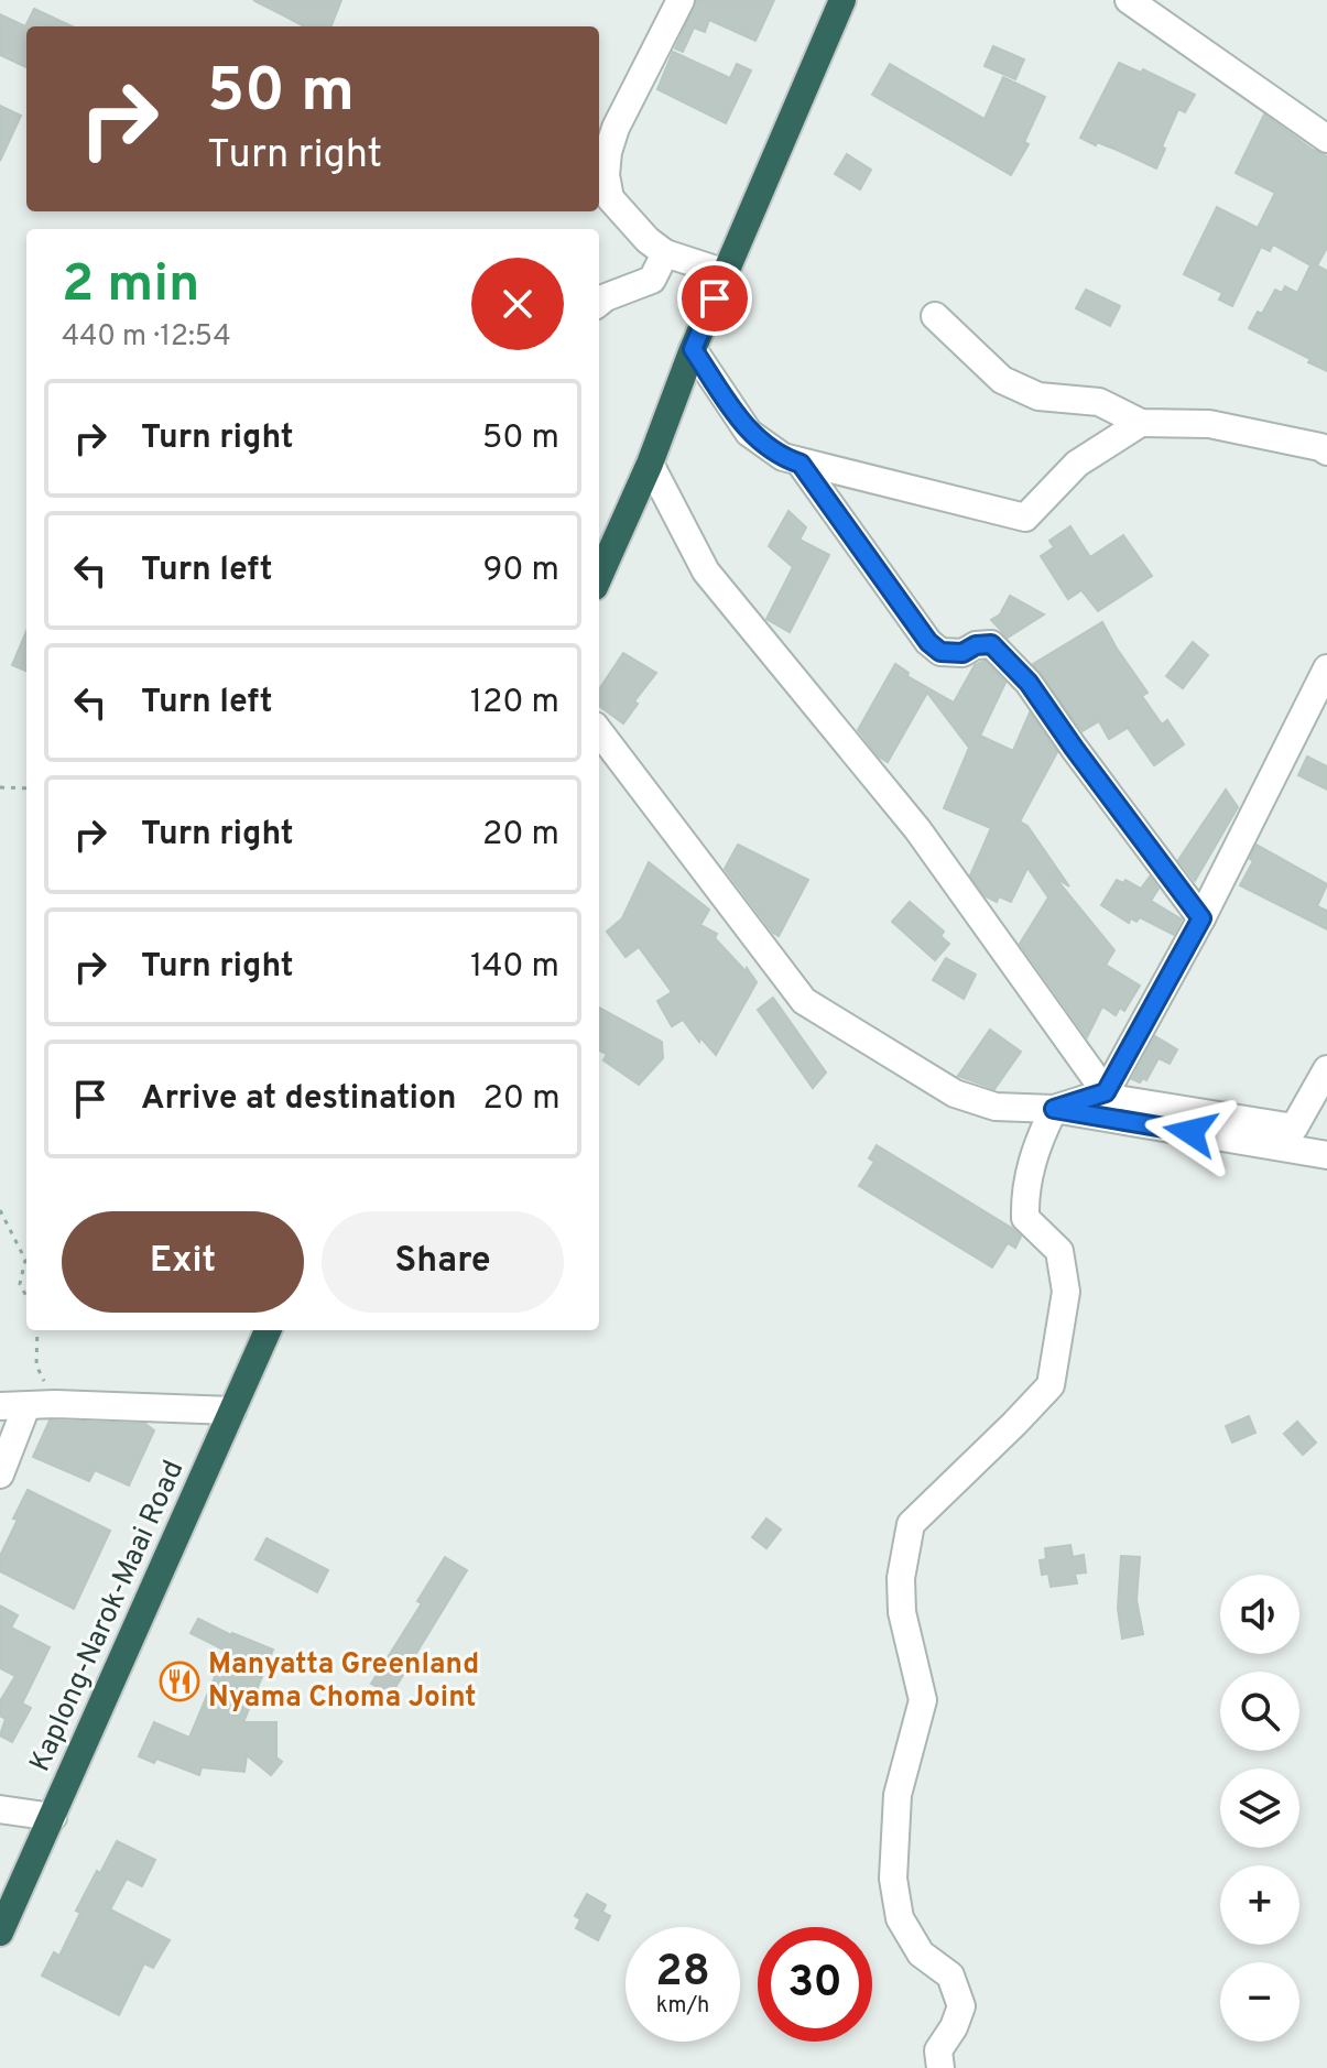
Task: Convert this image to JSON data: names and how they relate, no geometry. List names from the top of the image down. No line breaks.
{"streets":{"highway":["Kaplong-Narok-Maai Road"]},"places":{"restaurant":["Manyatta Greenland Nyama Choma Joint"]},"page":{"turn":["50 m","Turn right"],"heading":["2 min","440 m · 12:54"],"list":[{"name":"Turn right","value":"50 m"},{"name":"Turn left","value":"90 m"},{"name":"Turn left","value":"120 m"},{"name":"Turn right","value":"20 m"},{"name":"Turn right","value":"140 m"},{"name":"Arrive at destination","value":"20 m"}],"buttons":["Exit","Share"],"map_buttons":["+","−"],"speed":"28 km/h","limit":"30"}}
